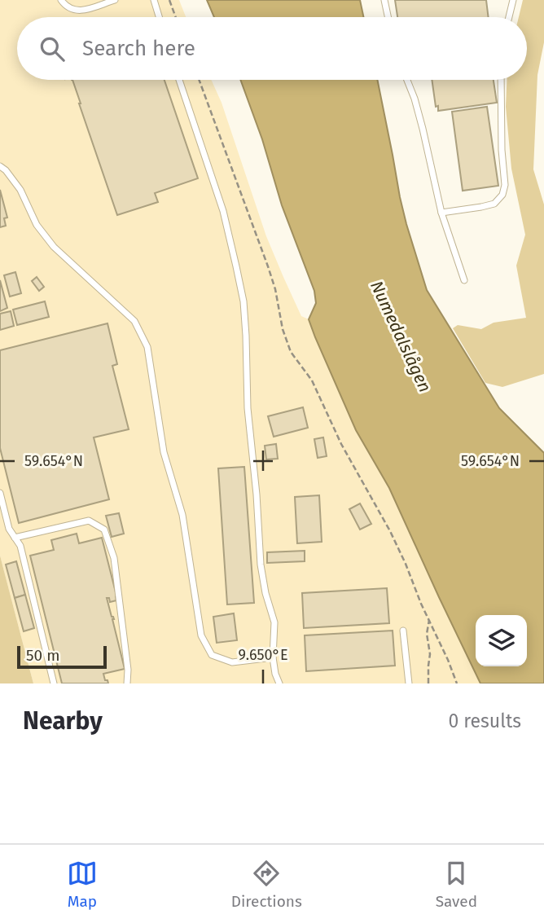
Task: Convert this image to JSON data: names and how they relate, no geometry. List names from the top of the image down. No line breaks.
{"water":["Numedalslågen"],"scale_bar":"50 m","page":{"search":"Search here","scale":"50 m","heading":["Nearby","0 results"],"nav":["Map","Directions","Saved"]},"coordinates":["59.654°N","9.650°E"]}
